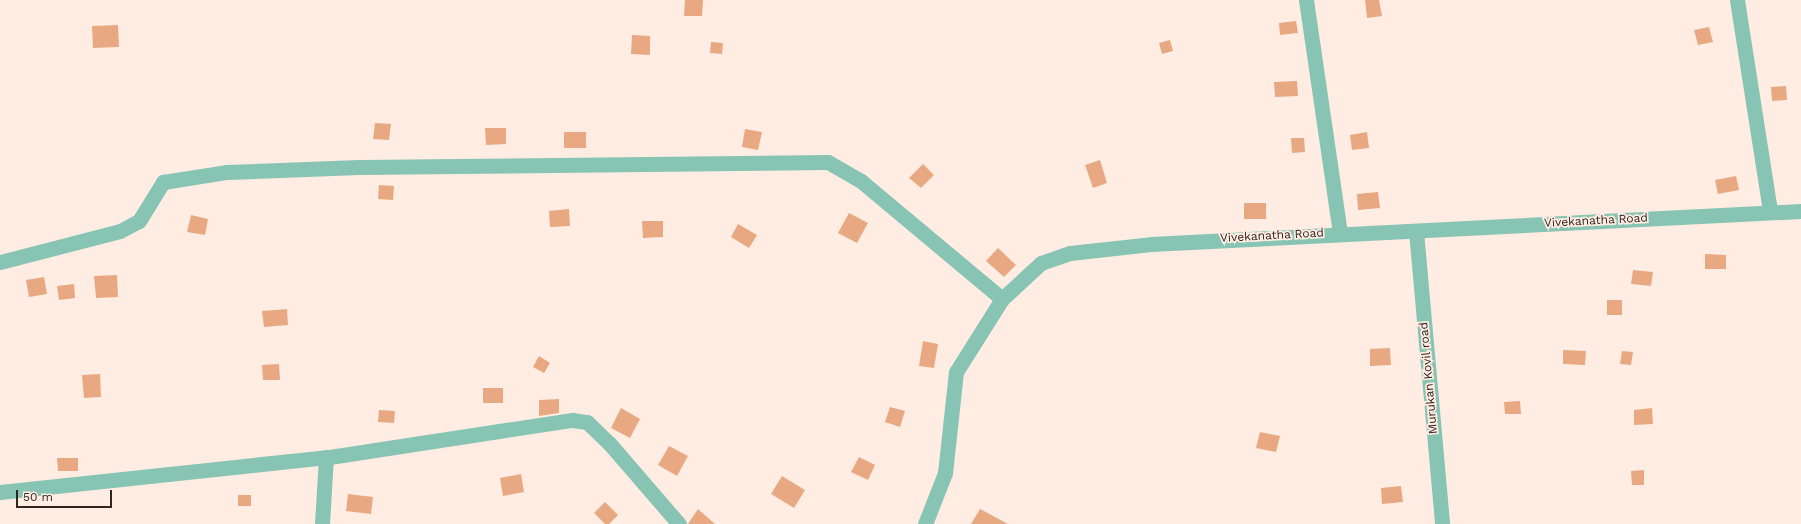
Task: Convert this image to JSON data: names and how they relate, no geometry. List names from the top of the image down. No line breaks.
{"streets":{"street":["Vivekanatha Road","Murukan Kovil road"]},"crossings":[["Vivekanatha Road","Murukan Kovil road"]],"scale_bar":"50 m"}
